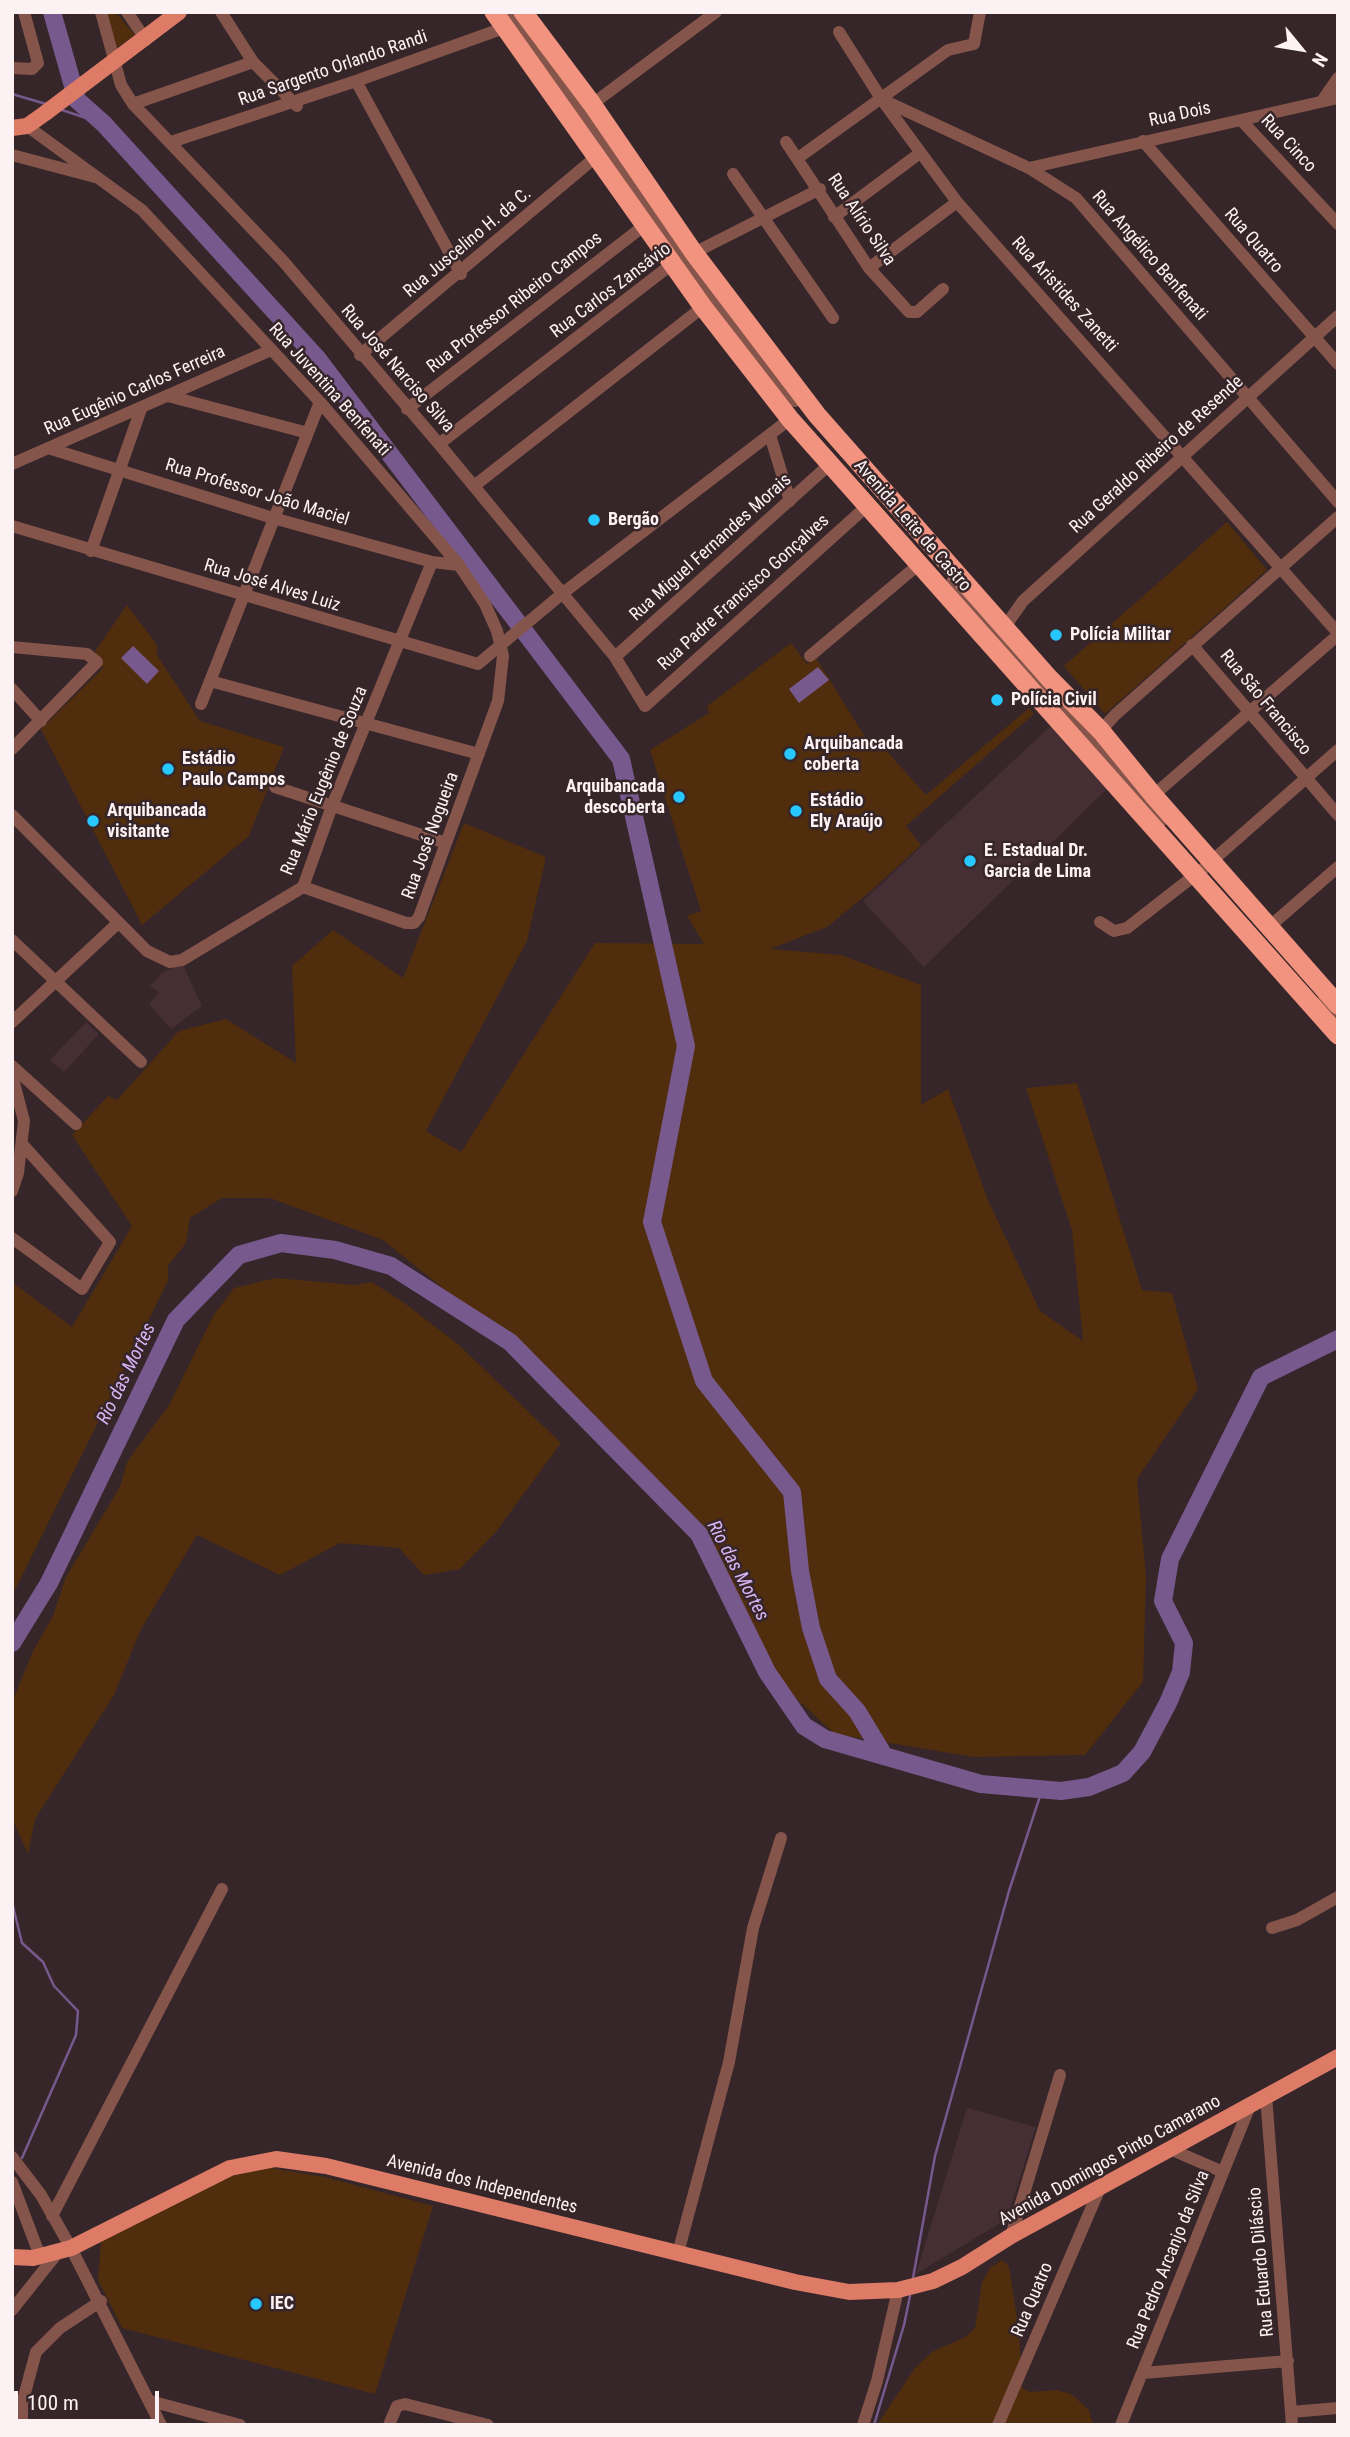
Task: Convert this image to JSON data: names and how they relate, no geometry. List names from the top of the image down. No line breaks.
{"streets":{"highway":["Avenida Leite de Castro"],"main road":["Avenida Domingos Pinto Camarano","Avenida dos Independentes"],"street":["Rua Sargento Orlando Randi","Rua Dois","Rua Cinco","Rua Alírio Silva","Rua Quatro","Rua Juscelino H. da C.","Rua Angélico Benfenati","Rua Carlos Zansávio","Rua Aristides Zanetti","Rua Professor Ribeiro Campos","Rua José Narciso Silva","Rua Juventina Benfenati","Rua Eugênio Carlos Ferreira","Rua Geraldo Ribeiro de Resende","Rua Professor João Maciel","Rua Miguel Fernandes Morais","Rua José Alves Luiz","Rua Padre Francisco Gonçalves","Rua São Francisco","Rua Mário Eugênio de Souza","Rua José Nogueira","Rua Pedro Arcanjo da Silva","Rua Eduardo Diláscio"]},"crossings":[["Rua Sargento Orlando Randi","Rua José Narciso Silva"],["Rua Sargento Orlando Randi","Avenida Leite de Castro"],["Rua Dois","Rua Cinco"],["Rua Dois","Rua Quatro"],["Rua Dois","Rua Angélico Benfenati"],["Rua Alírio Silva","Rua Carlos Zansávio"],["Rua Quatro","Rua Geraldo Ribeiro de Resende"],["Rua Quatro","Avenida Domingos Pinto Camarano"],["Rua Juscelino H. da C.","Rua José Narciso Silva"],["Rua Juscelino H. da C.","Avenida Leite de Castro"],["Rua Angélico Benfenati","Rua Aristides Zanetti"],["Rua Angélico Benfenati","Rua Geraldo Ribeiro de Resende"],["Rua Carlos Zansávio","Rua José Narciso Silva"],["Rua Carlos Zansávio","Avenida Leite de Castro"],["Rua Aristides Zanetti","Rua Geraldo Ribeiro de Resende"],["Rua Professor Ribeiro Campos","Rua José Narciso Silva"],["Rua Professor Ribeiro Campos","Avenida Leite de Castro"],["Rua José Narciso Silva","Rua Miguel Fernandes Morais"],["Rua José Narciso Silva","Rua José Alves Luiz"],["Rua José Narciso Silva","Rua Padre Francisco Gonçalves"],["Rua Juventina Benfenati","Rua Eugênio Carlos Ferreira"],["Rua Juventina Benfenati","Rua Professor João Maciel"],["Rua Juventina Benfenati","Rua José Alves Luiz"],["Rua Juventina Benfenati","Rua José Nogueira"],["Rua Eugênio Carlos Ferreira","Rua Professor João Maciel"],["Rua Geraldo Ribeiro de Resende","Avenida Leite de Castro"],["Rua Professor João Maciel","Rua Mário Eugênio de Souza"],["Avenida Leite de Castro","Rua Miguel Fernandes Morais"],["Avenida Leite de Castro","Rua José Alves Luiz"],["Avenida Leite de Castro","Rua Padre Francisco Gonçalves"],["Rua José Alves Luiz","Rua Mário Eugênio de Souza"],["Rua José Alves Luiz","Rua José Nogueira"],["Rua Mário Eugênio de Souza","Rua José Nogueira"],["Avenida Domingos Pinto Camarano","Avenida dos Independentes"],["Avenida Domingos Pinto Camarano","Rua Pedro Arcanjo da Silva"],["Avenida Domingos Pinto Camarano","Rua Eduardo Diláscio"]],"water":["Rio das Mortes"],"places":["Bergão","Polícia Militar","Polícia Civil","Arquibancada coberta","Estádio Paulo Campos","Arquibancada descoberta","Estádio Ely Araújo","Arquibancada visitante","E. Estadual Dr. Garcia de Lima","IEC"],"scale_bar":"100 m","north":"bottom right"}
